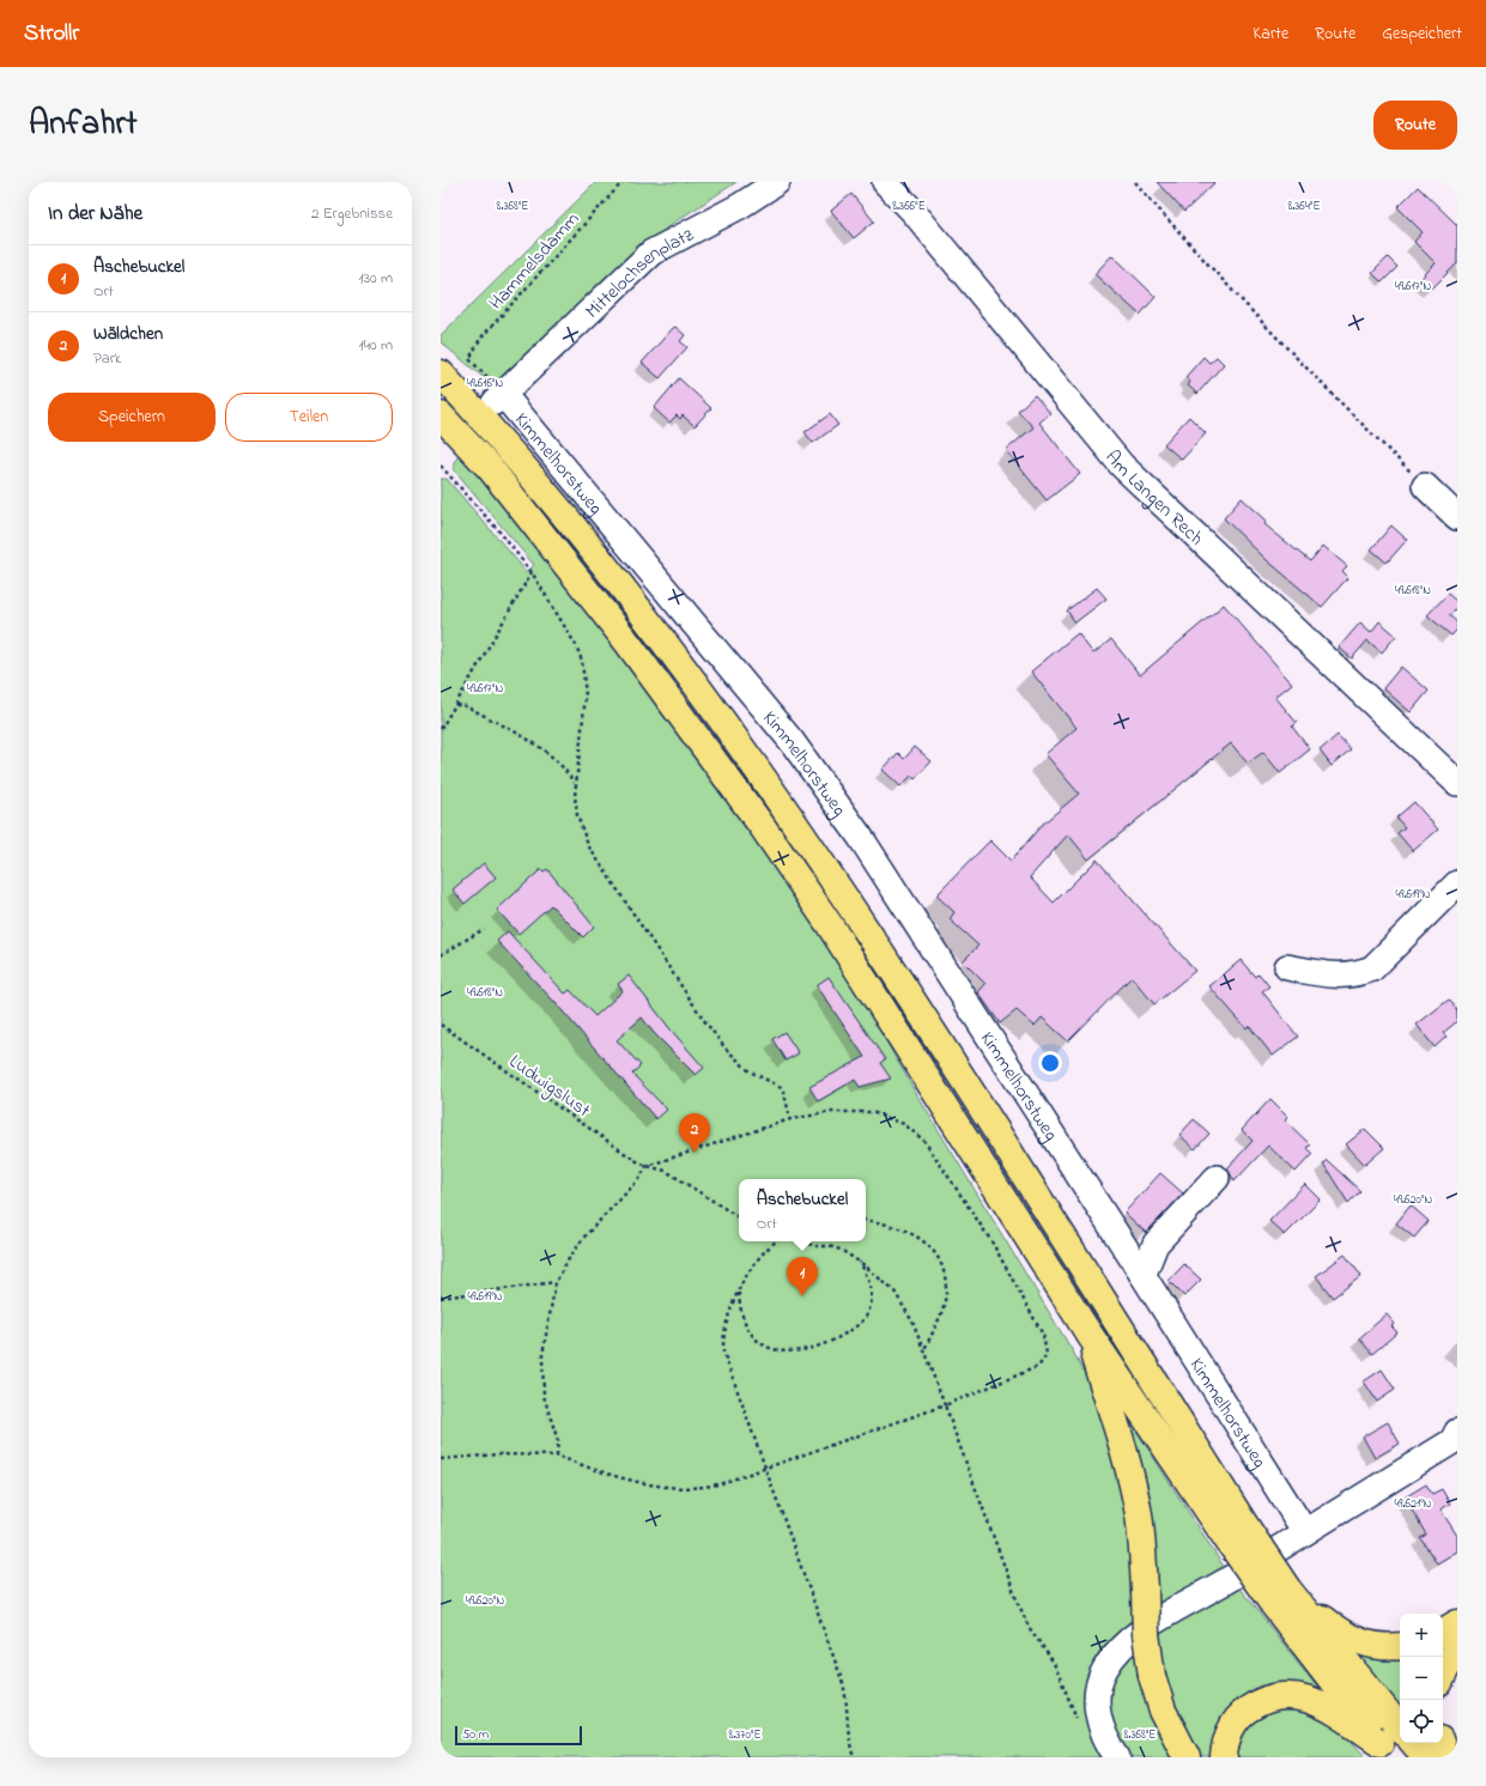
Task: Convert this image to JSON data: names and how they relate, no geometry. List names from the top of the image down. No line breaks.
{"streets":{"street":["Mittelochsenplatz","Kimmelhorstweg","Am Langen Rech"],"path":["Hammelsdamm","Ludwigslust"]},"crossings":[["Hammelsdamm","Mittelochsenplatz"],["Hammelsdamm","Kimmelhorstweg"],["Mittelochsenplatz","Kimmelhorstweg"]],"scale_bar":"50 m","page":{"header":"Strollr","nav":["Karte","Route","Gespeichert"],"title":"Anfahrt","buttons":["Route",["Speichern","Teilen"]],"heading":["In der Nähe","2 Ergebnisse"],"list":[{"mark":"1","name":"Äschebuckel","note":"Ort","value":"130 m"},{"mark":"2","name":"Wäldchen","note":"Park","value":"140 m"}],"pins":["2","1"],"popup":["Äschebuckel","Ort"],"map_buttons":["+","−"],"scale":"50 m"},"coordinates":["8.368°E","8.366°E","8.364°E","49.617°N","49.616°N","49.618°N","49.619°N","49.620°N","49.621°N","8.370°E"]}
